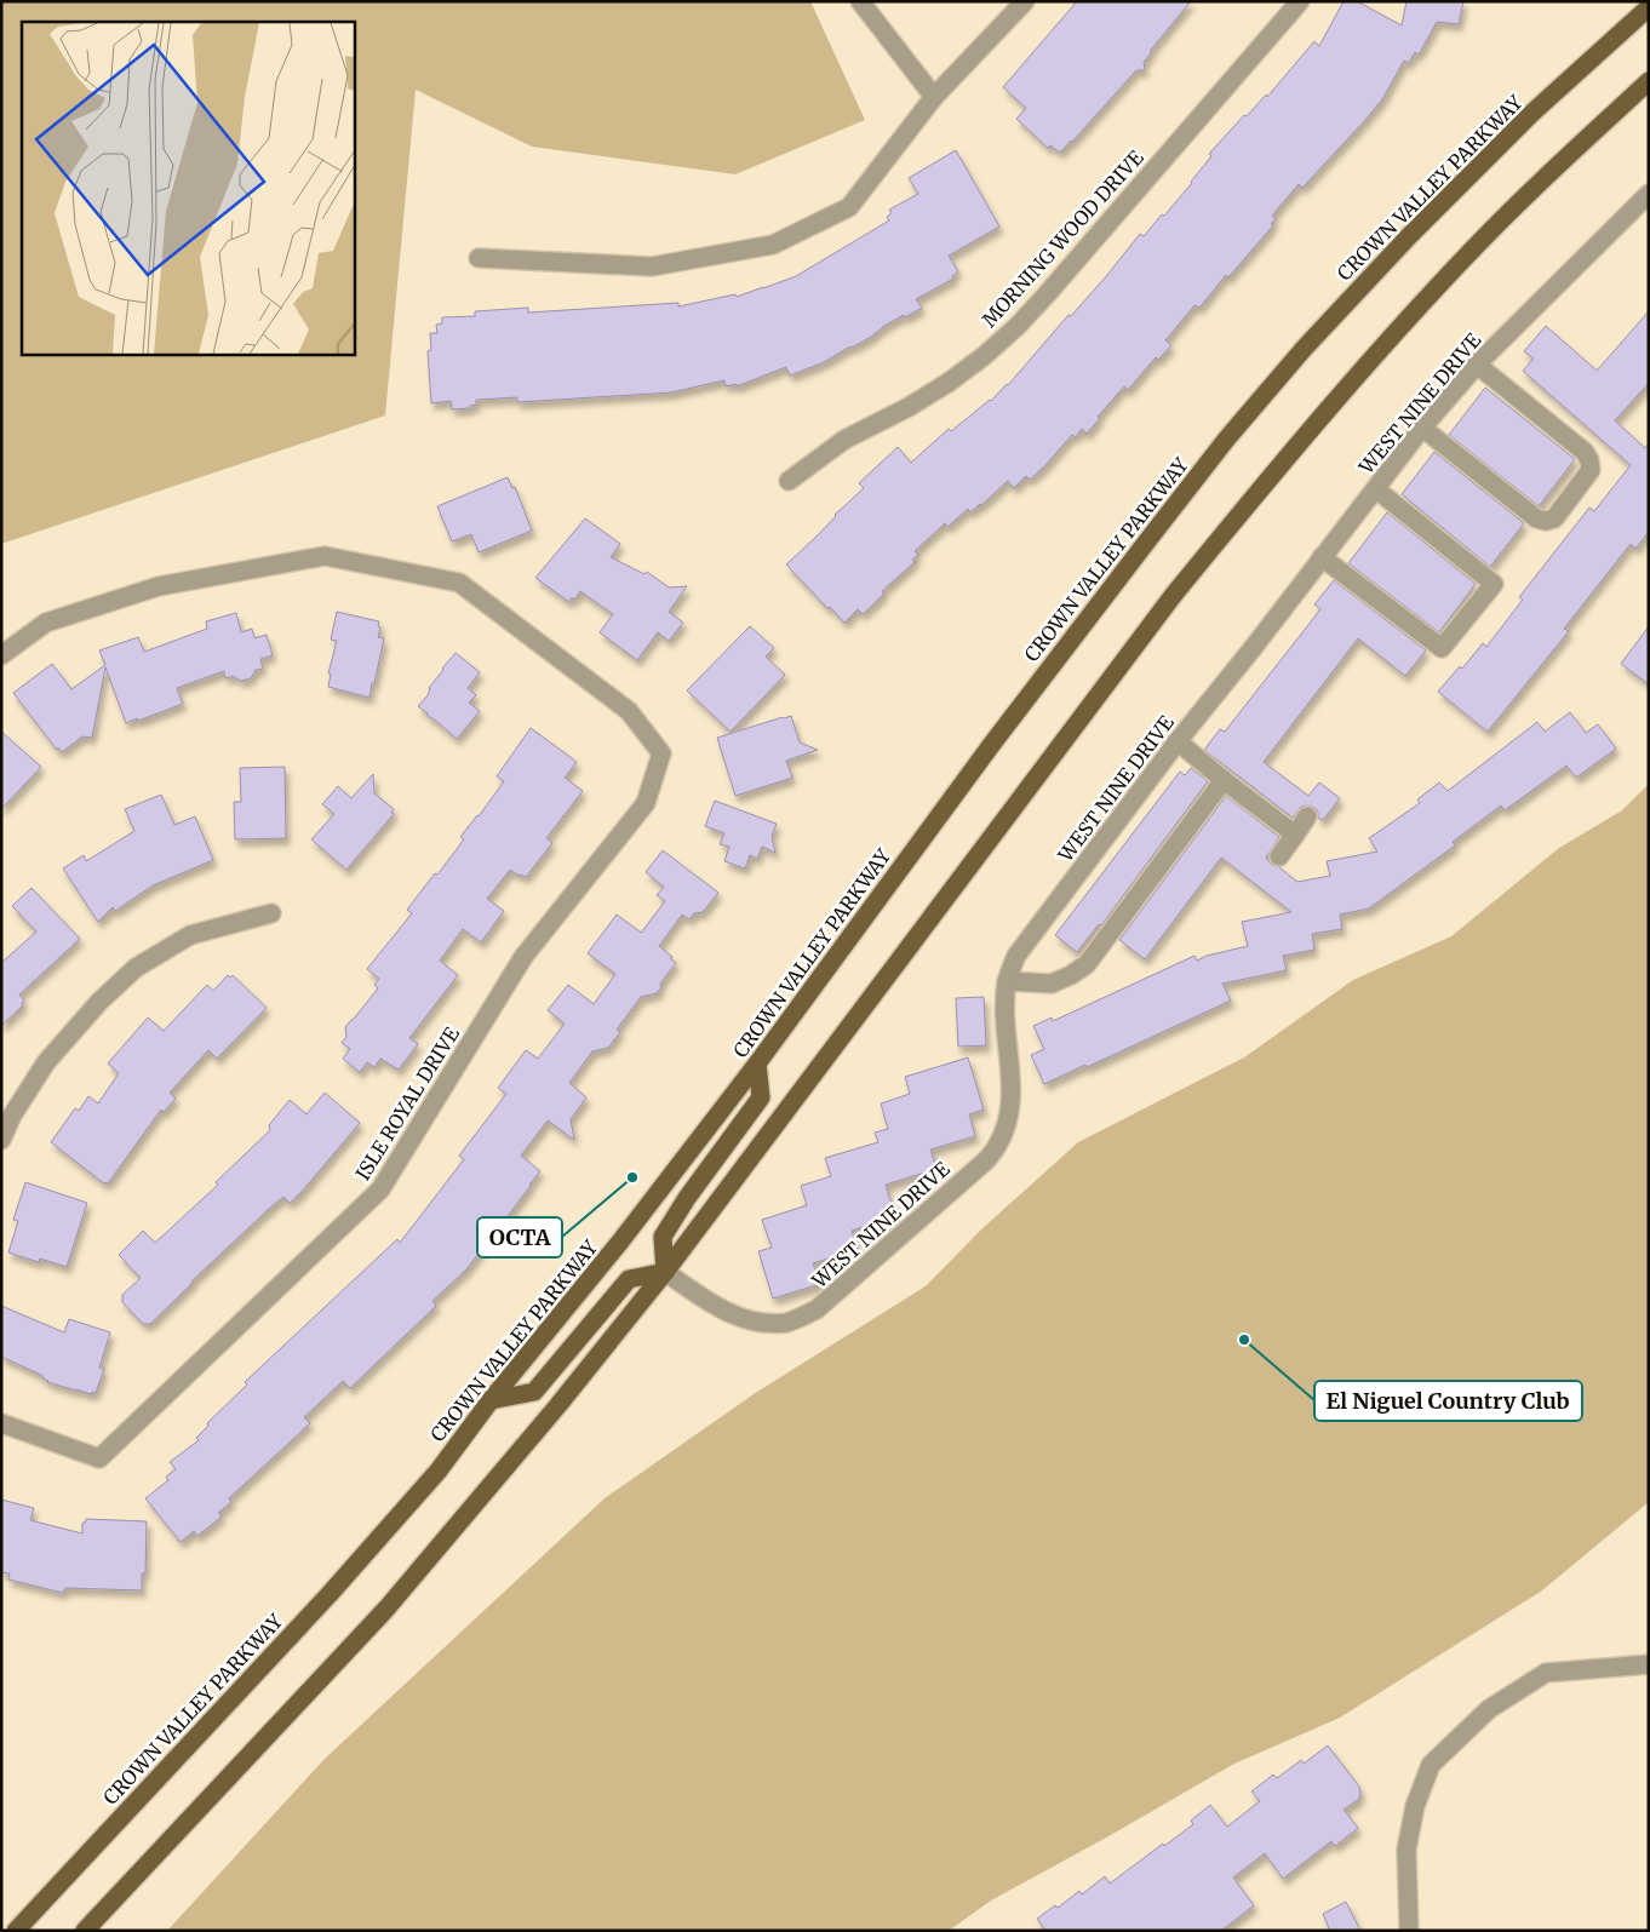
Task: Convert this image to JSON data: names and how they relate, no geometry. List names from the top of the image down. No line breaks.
{"streets":{"main road":["CROWN VALLEY PARKWAY"],"street":["MORNING WOOD DRIVE","WEST NINE DRIVE","ISLE ROYAL DRIVE"]},"places":["OCTA","El Niguel Country Club"]}
